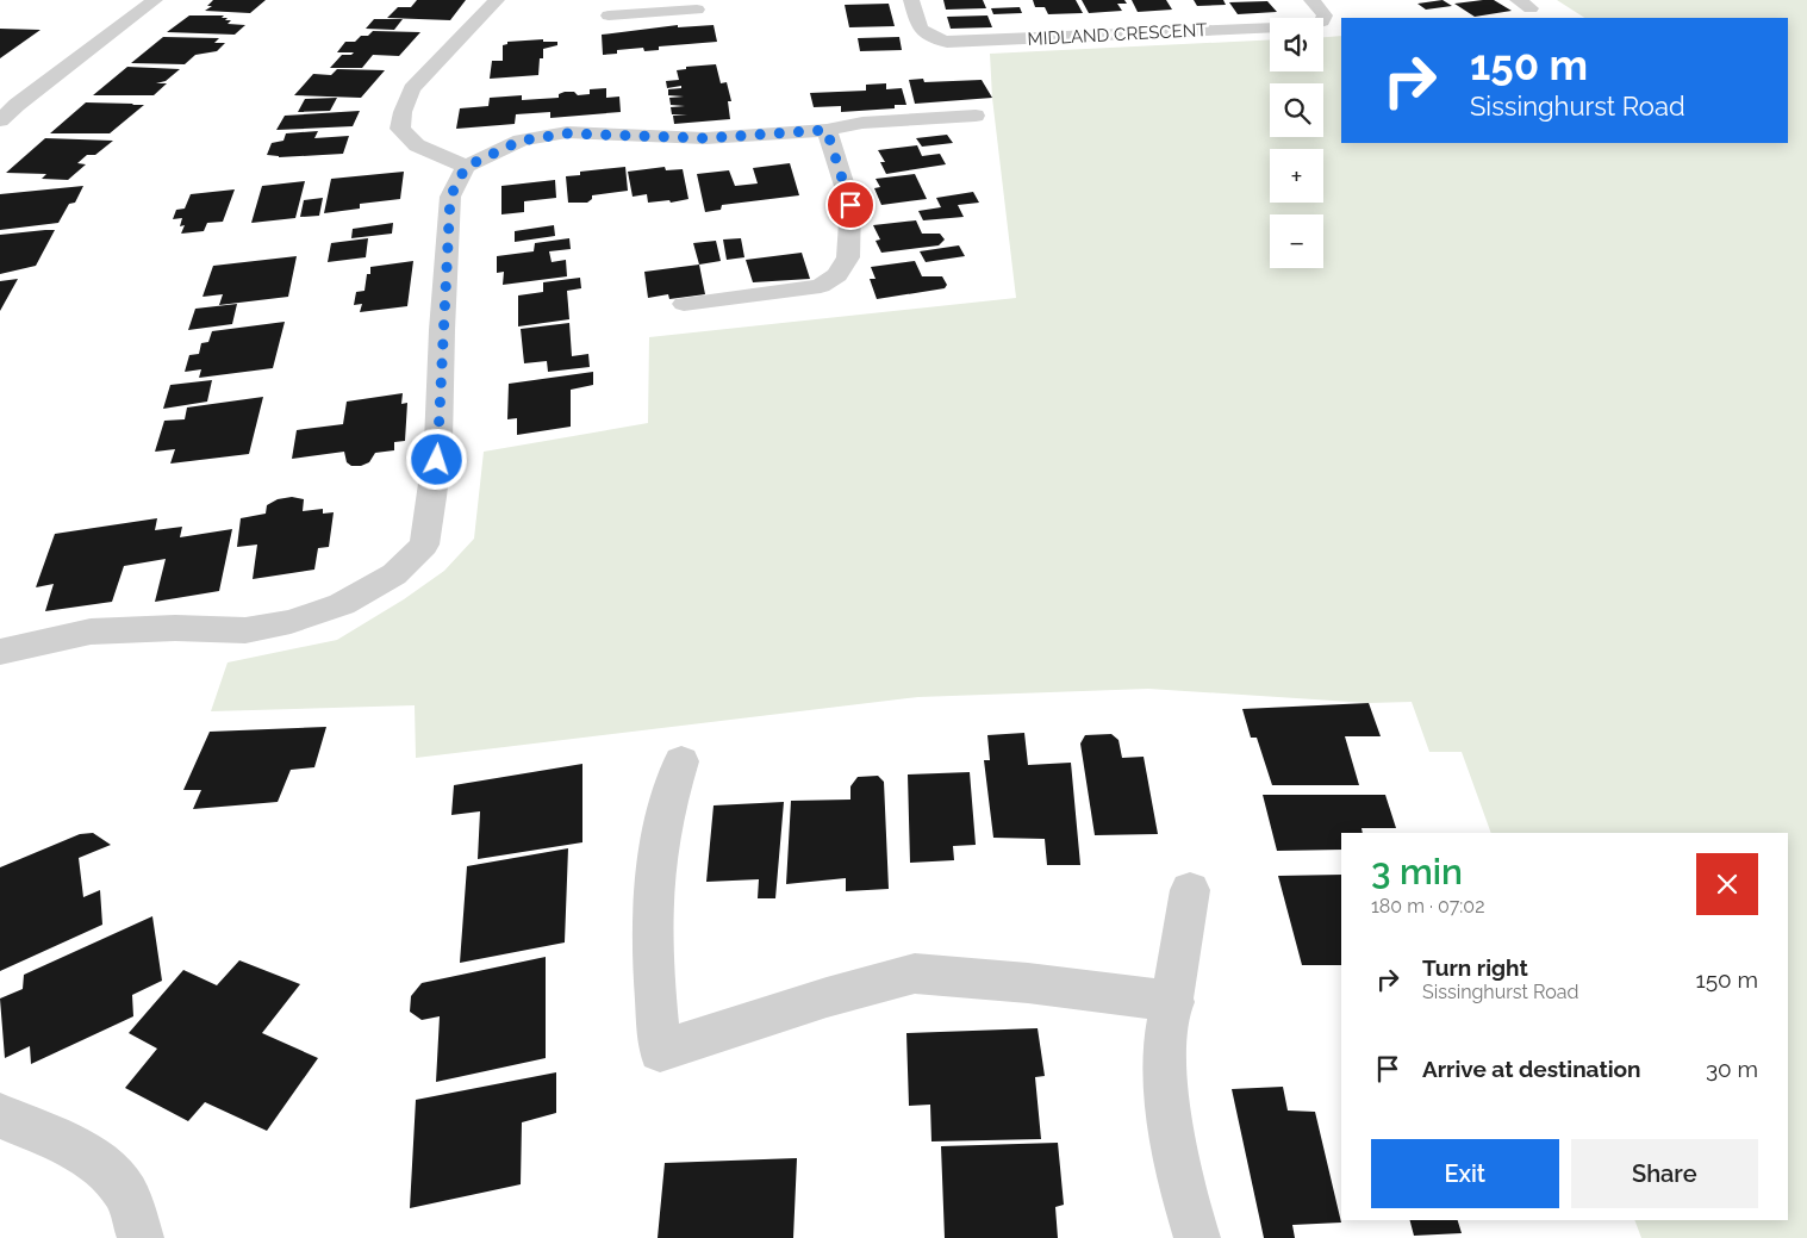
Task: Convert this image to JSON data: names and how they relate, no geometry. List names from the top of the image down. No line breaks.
{"streets":{"street":["MIDLAND CRESCENT"]},"page":{"map_buttons":["+","−"],"turn":["150 m","Sissinghurst Road"],"heading":["3 min","180 m · 07:02"],"list":[{"name":"Turn right","note":"Sissinghurst Road","value":"150 m"},{"name":"Arrive at destination","value":"30 m"}],"buttons":["Exit","Share"]}}
